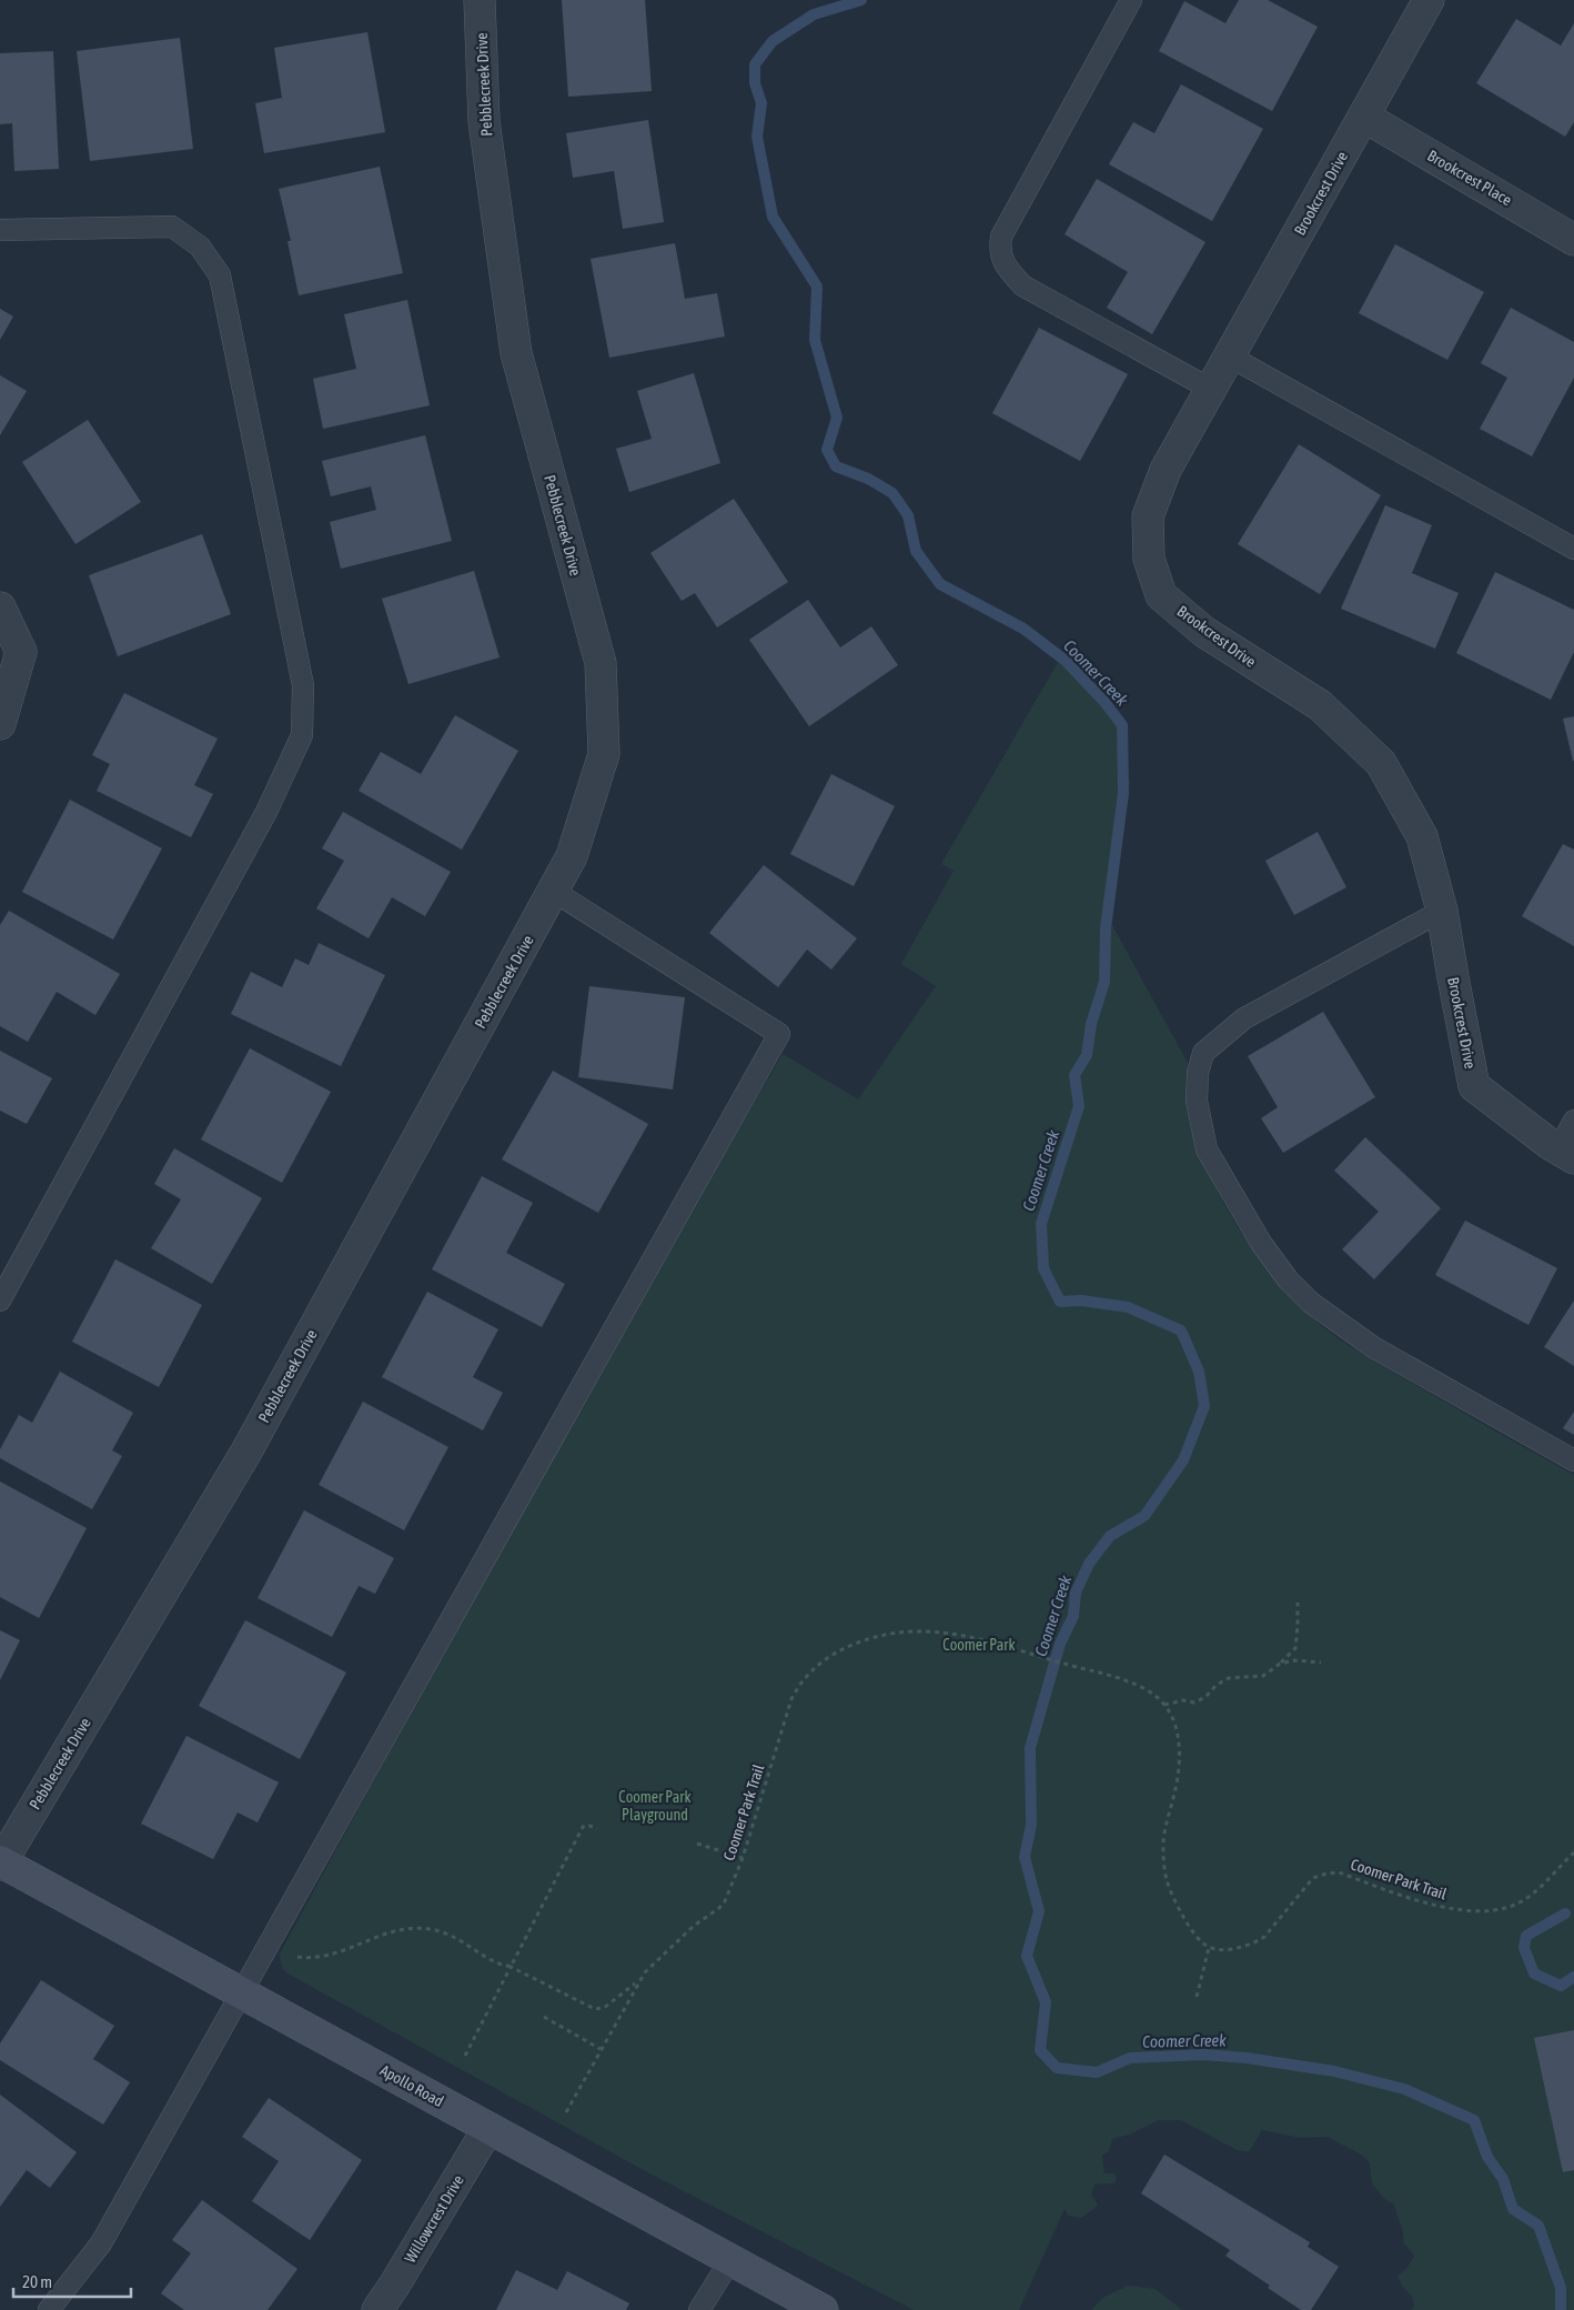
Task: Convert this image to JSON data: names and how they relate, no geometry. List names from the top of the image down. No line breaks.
{"streets":{"street":["Pebblecreek Drive","Brookcrest Place","Brookcrest Drive","Apollo Road","Willowcrest Drive"],"path":["Coomer Park Trail"]},"crossings":[["Pebblecreek Drive","Apollo Road"],["Brookcrest Place","Brookcrest Drive"],["Apollo Road","Willowcrest Drive"]],"water":["Coomer Creek"],"parks":["Coomer Park","Coomer Park Playground"],"scale_bar":"20 m"}
